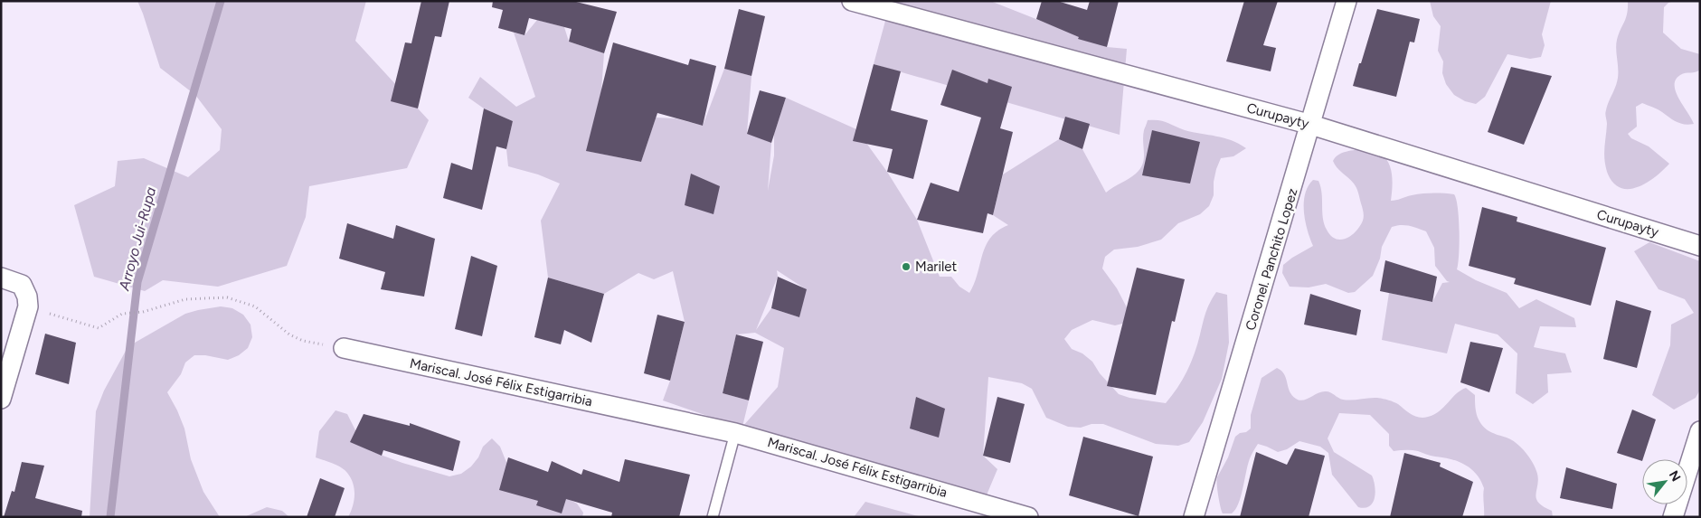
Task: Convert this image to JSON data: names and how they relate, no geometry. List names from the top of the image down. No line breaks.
{"streets":{"street":["Curupayty","Coronel. Panchito Lopez","Mariscal. José Félix Estigarribia"]},"crossings":[["Curupayty","Coronel. Panchito Lopez"]],"water":["Arroyo Jui-Rupa"],"places":["Marilet"],"north":"top right"}
